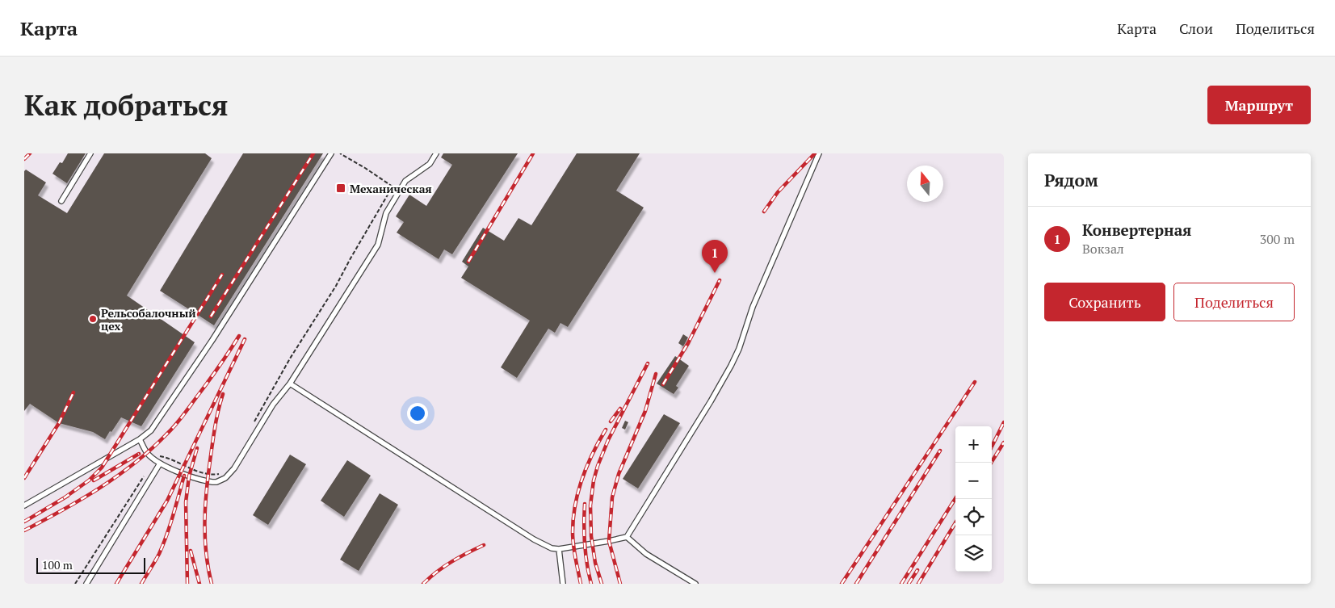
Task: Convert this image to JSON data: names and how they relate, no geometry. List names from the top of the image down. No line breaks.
{"places":{"transit":["Механическая"],"other":["Рельсобалочный цех"]},"scale_bar":"100 m","north":"top","page":{"header":"Карта","nav":["Карта","Слои","Поделиться"],"buttons":["Маршрут",["Сохранить","Поделиться"]],"title":"Как добраться","heading":"Рядом","list":[{"mark":"1","name":"Конвертерная","note":"Вокзал","value":"300 m"}],"pins":"1","map_buttons":["+","−"],"scale":"100 m"}}
